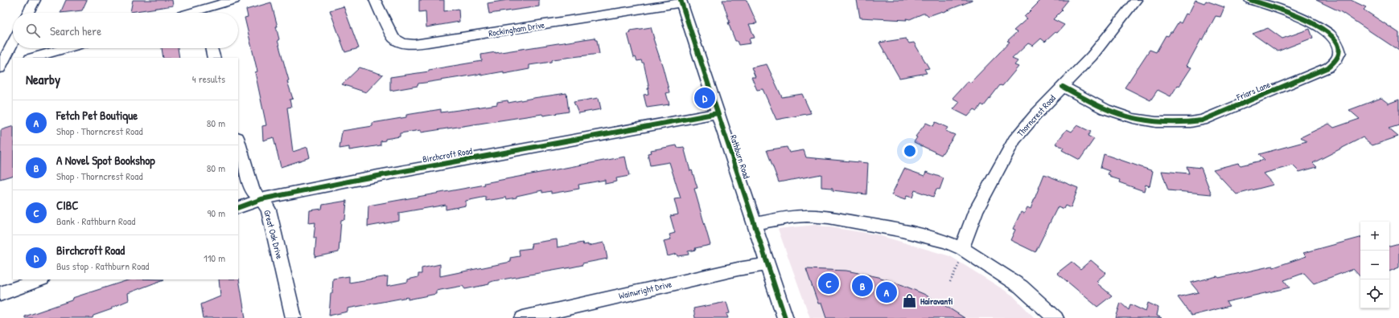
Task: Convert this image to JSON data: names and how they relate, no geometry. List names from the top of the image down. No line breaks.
{"streets":{"street":["Rockingham Drive","Friars Lane","Thorncrest Road","Birchcroft Road","Rathburn Road","Great Oak Drive","Wainwright Drive"]},"crossings":[["Rockingham Drive","Rathburn Road"],["Friars Lane","Thorncrest Road"],["Birchcroft Road","Rathburn Road"],["Birchcroft Road","Great Oak Drive"],["Rathburn Road","Wainwright Drive"]],"places":{"shop":["Hairavanti"]},"page":{"search":"Search here","heading":["Nearby","4 results"],"pins":["D","C","B","A"],"list":[{"mark":"A","name":"Fetch Pet Boutique","note":"Shop · Thorncrest Road","value":"80 m"},{"mark":"B","name":"A Novel Spot Bookshop","note":"Shop · Thorncrest Road","value":"80 m"},{"mark":"C","name":"CIBC","note":"Bank · Rathburn Road","value":"90 m"},{"mark":"D","name":"Birchcroft Road","note":"Bus stop · Rathburn Road","value":"110 m"}],"map_buttons":["+","−"]}}
